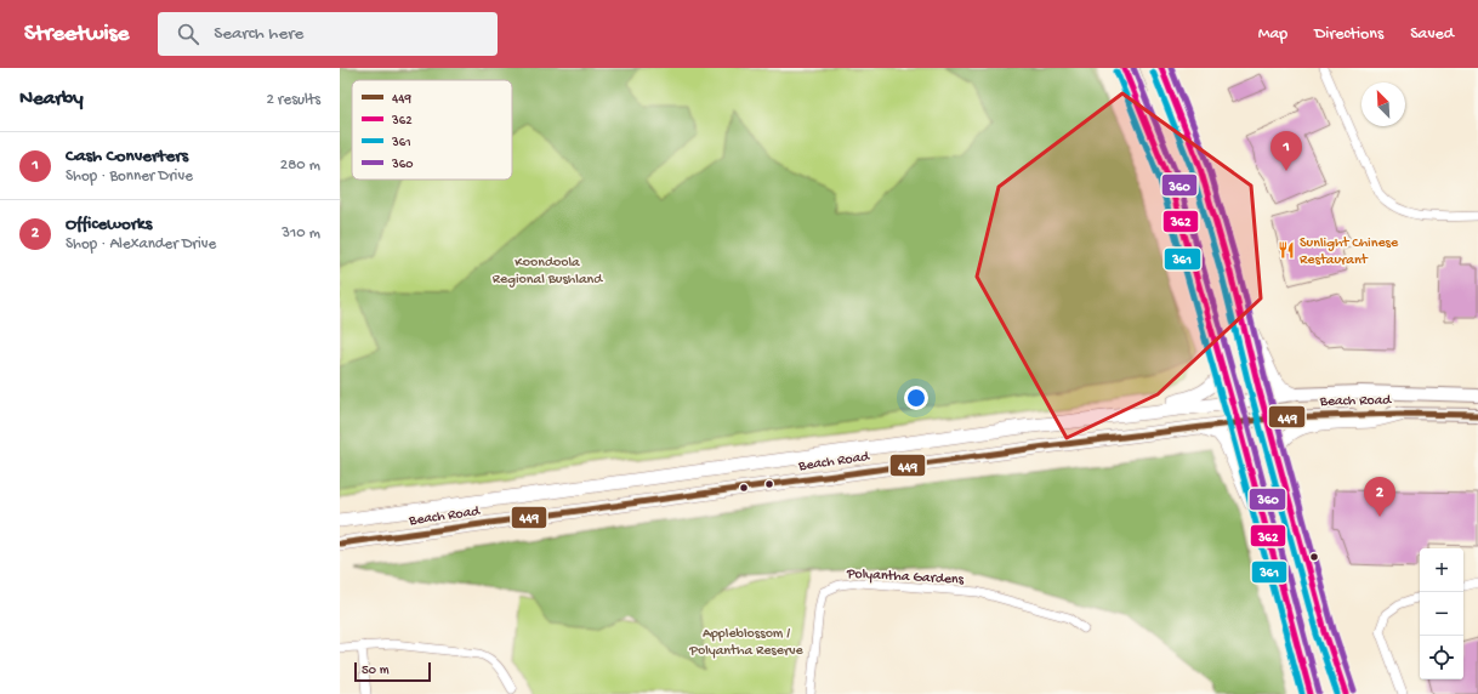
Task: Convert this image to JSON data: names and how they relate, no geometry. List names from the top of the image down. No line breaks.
{"streets":{"main road":["Beach Road"],"street":["Polyantha Gardens"]},"parks":["Koondoola Regional Bushland","Appleblossom / Polyantha Reserve"],"places":{"restaurant":["Sunlight Chinese Restaurant"]},"lines":["transit line 362","transit line 360","transit line 361","transit line 449"],"legend":["449","362","361","360"],"scale_bar":"50 m","north":"top left","page":{"header":"Streetwise","search":"Search here","nav":["Map","Directions","Saved"],"heading":["Nearby","2 results"],"list":[{"mark":"1","name":"Cash Converters","note":"Shop · Bonner Drive","value":"280 m"},{"mark":"2","name":"Officeworks","note":"Shop · Alexander Drive","value":"310 m"}],"pins":["1","2"],"map_buttons":["+","−"],"scale":"50 m"}}
